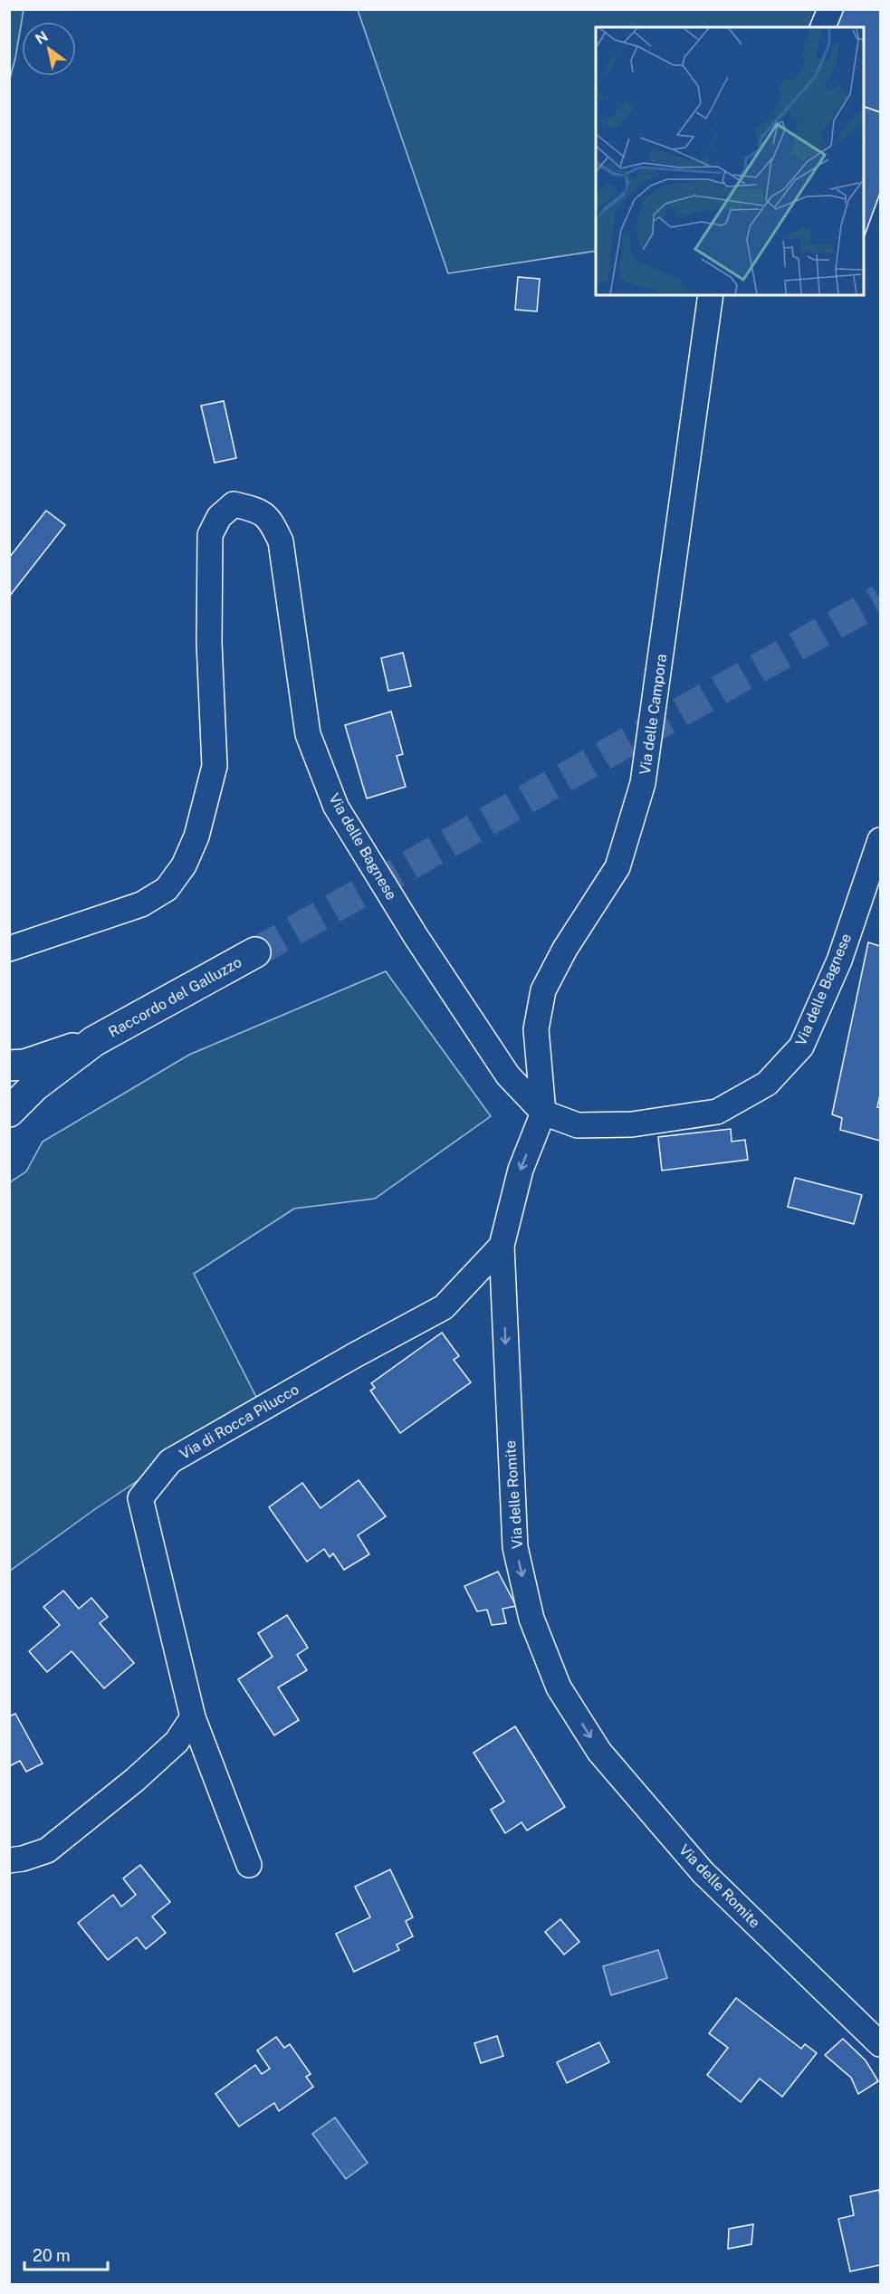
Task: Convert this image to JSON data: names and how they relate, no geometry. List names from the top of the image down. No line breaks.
{"streets":{"main road":["Raccordo del Galluzzo"],"street":["Via delle Campora","Via delle Bagnese","Via di Rocca Pilucco","Via delle Romite"]},"crossings":[["Via delle Campora","Via delle Bagnese"],["Via delle Campora","Via delle Romite"],["Via delle Bagnese","Via delle Romite"],["Via di Rocca Pilucco","Via delle Romite"]],"one_way":["Via delle Romite"],"scale_bar":"20 m","north":"top left"}
